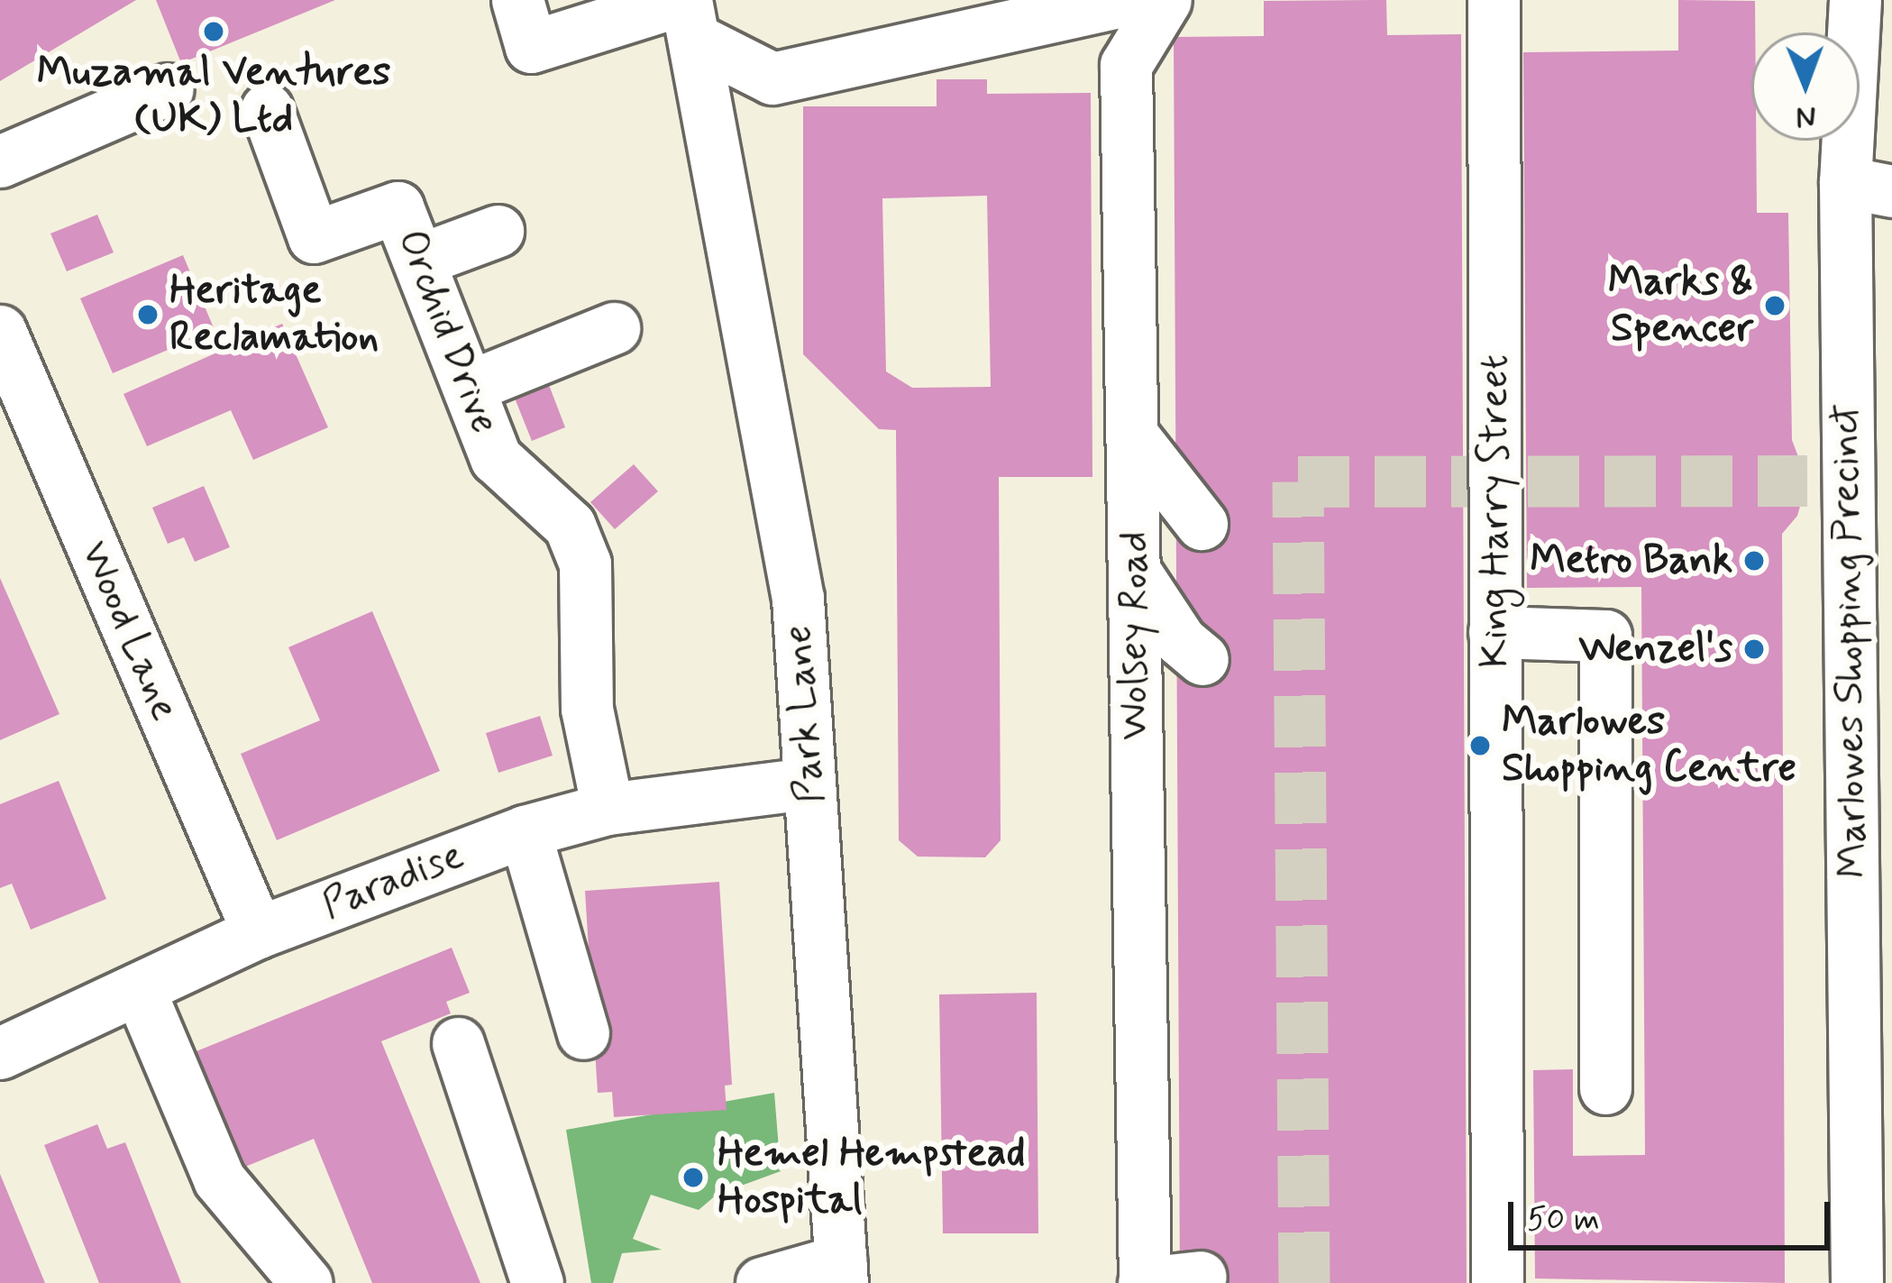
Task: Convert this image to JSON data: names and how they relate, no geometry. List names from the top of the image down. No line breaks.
{"streets":{"street":["Orchid Drive","King Harry Street","Wood Lane","Wolsey Road","Marlowes Shopping Precinct","Park Lane","Paradise"]},"crossings":[["Orchid Drive","Paradise"],["Wood Lane","Paradise"],["Park Lane","Paradise"]],"places":["Muzamal Ventures (UK) Ltd","Marks & Spencer","Heritage Reclamation","Metro Bank","Wenzel's","Marlowes Shopping Centre","Hemel Hempstead Hospital"],"scale_bar":"50 m","north":"bottom"}
